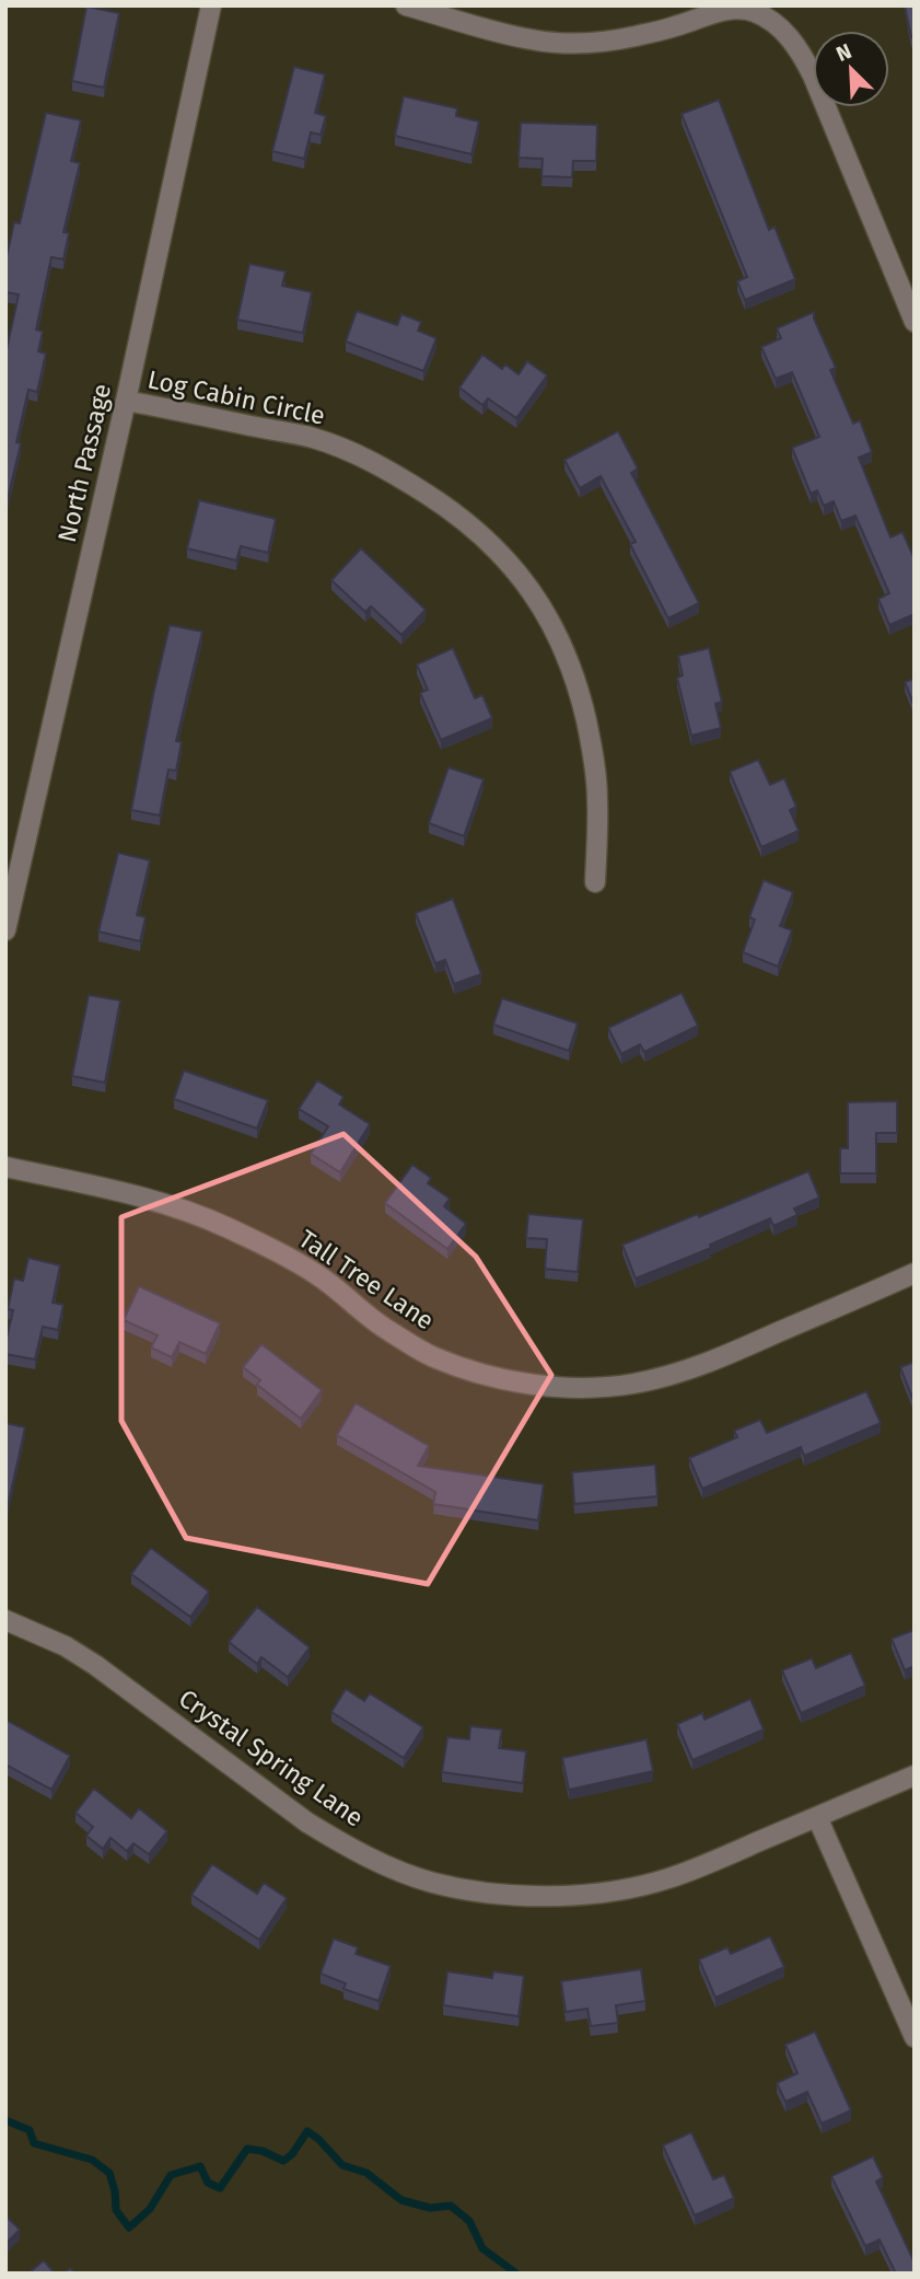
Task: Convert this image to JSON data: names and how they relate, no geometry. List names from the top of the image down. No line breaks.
{"streets":{"street":["Log Cabin Circle","North Passage","Tall Tree Lane","Crystal Spring Lane"]},"crossings":[["Log Cabin Circle","North Passage"]],"north":"top left"}
